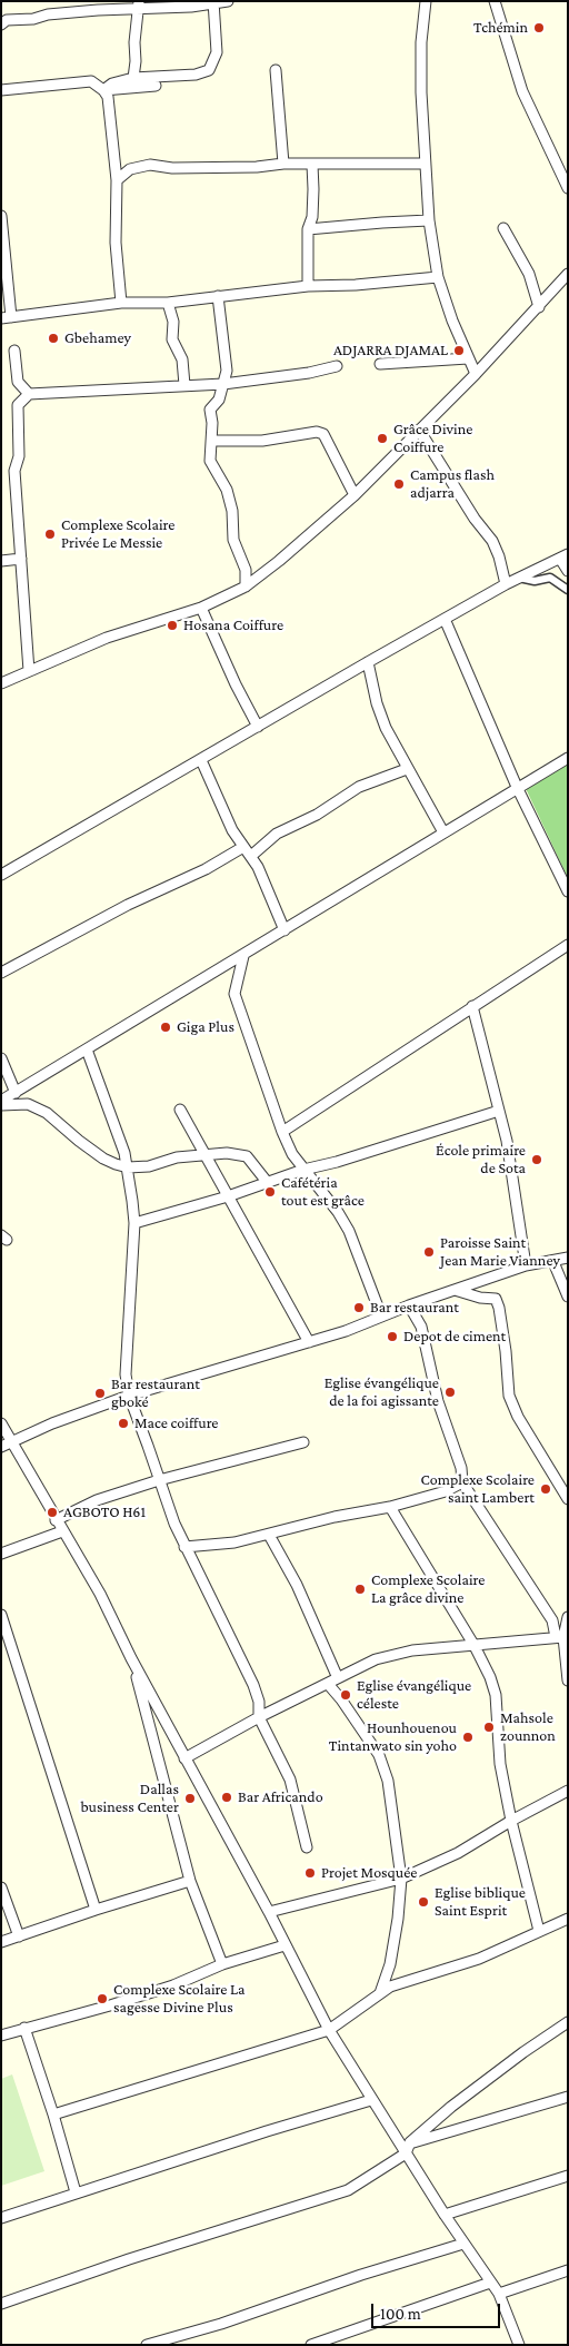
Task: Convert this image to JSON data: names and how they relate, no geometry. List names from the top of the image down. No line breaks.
{"places":["Tchémin","Gbehamey","ADJARRA DJAMAL","Grâce Divine Coiffure","Campus flash adjarra","Complexe Scolaire Privée Le Messie","Hosana Coiffure","Giga Plus","École primaire de Sota","Cafétéria tout est grâce","Paroisse Saint Jean Marie Vianney","Bar restaurant","Depot de ciment","Eglise évangélique de la foi agissante","Bar restaurant gboké","Mace coiffure","Complexe Scolaire saint Lambert","AGBOTO H61","Complexe Scolaire La grâce divine","Eglise évangélique céleste","Mahsole zounnon","Hounhouenou Tintanwato sin yoho","Bar Africando","Dallas business Center","Projet Mosquée","Eglise biblique Saint Esprit","Complexe Scolaire La sagesse Divine Plus"],"scale_bar":"100 m"}
